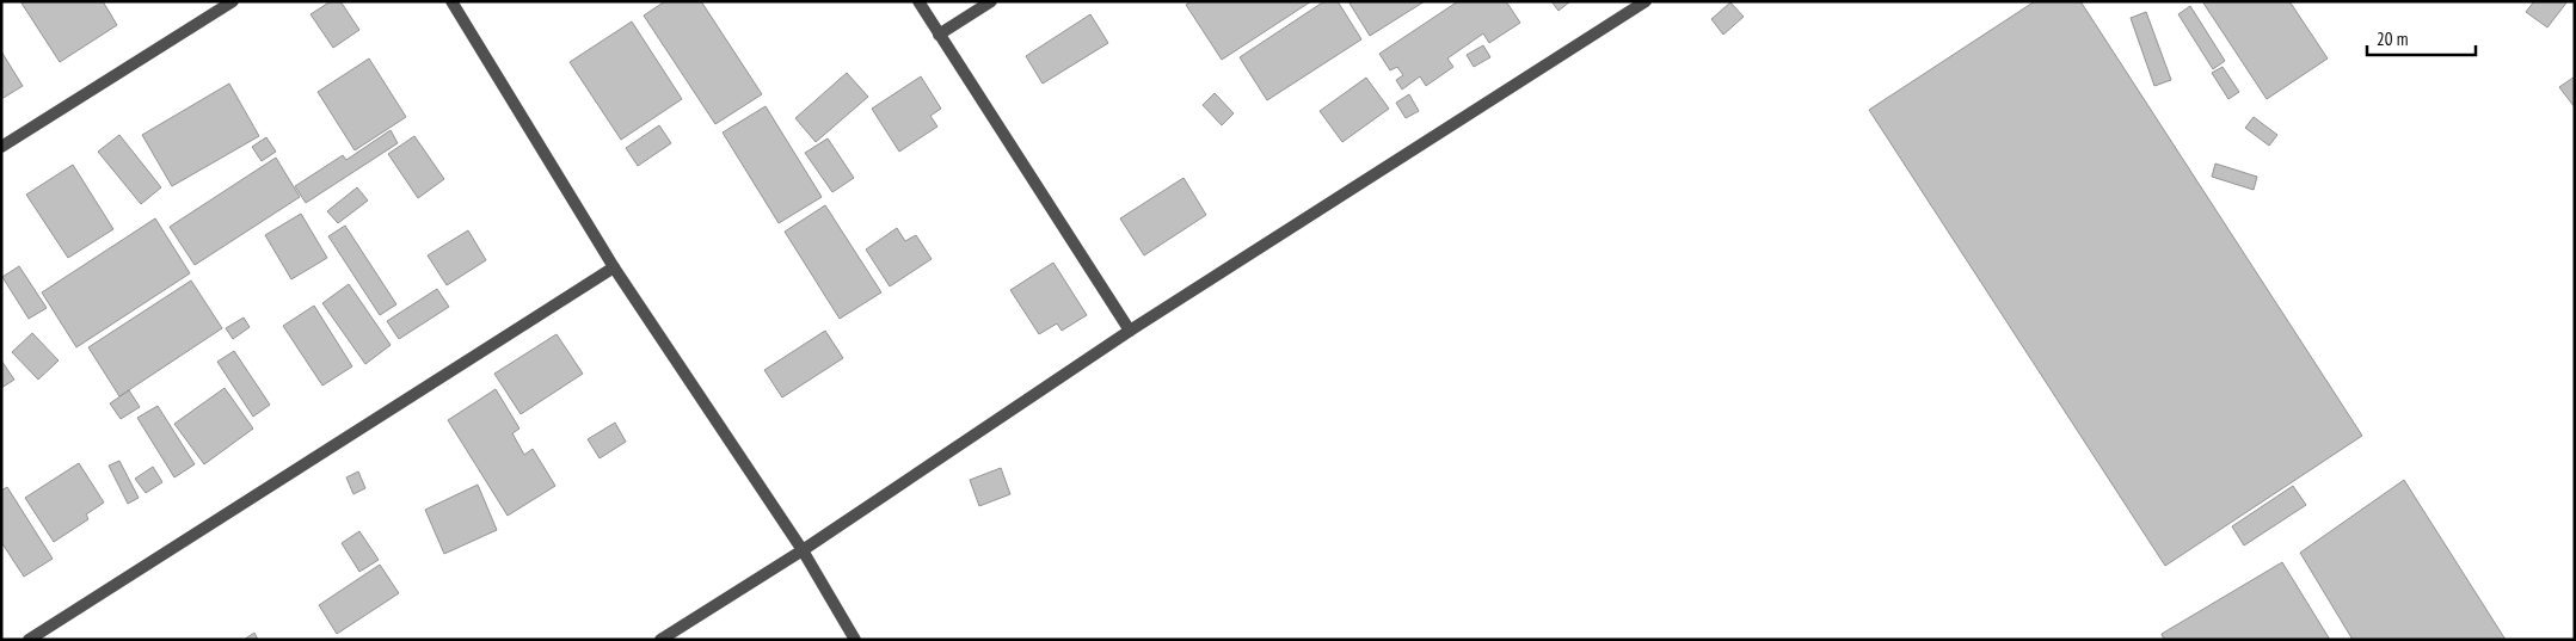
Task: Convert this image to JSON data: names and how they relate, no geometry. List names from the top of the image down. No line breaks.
{"scale_bar":"20 m"}
